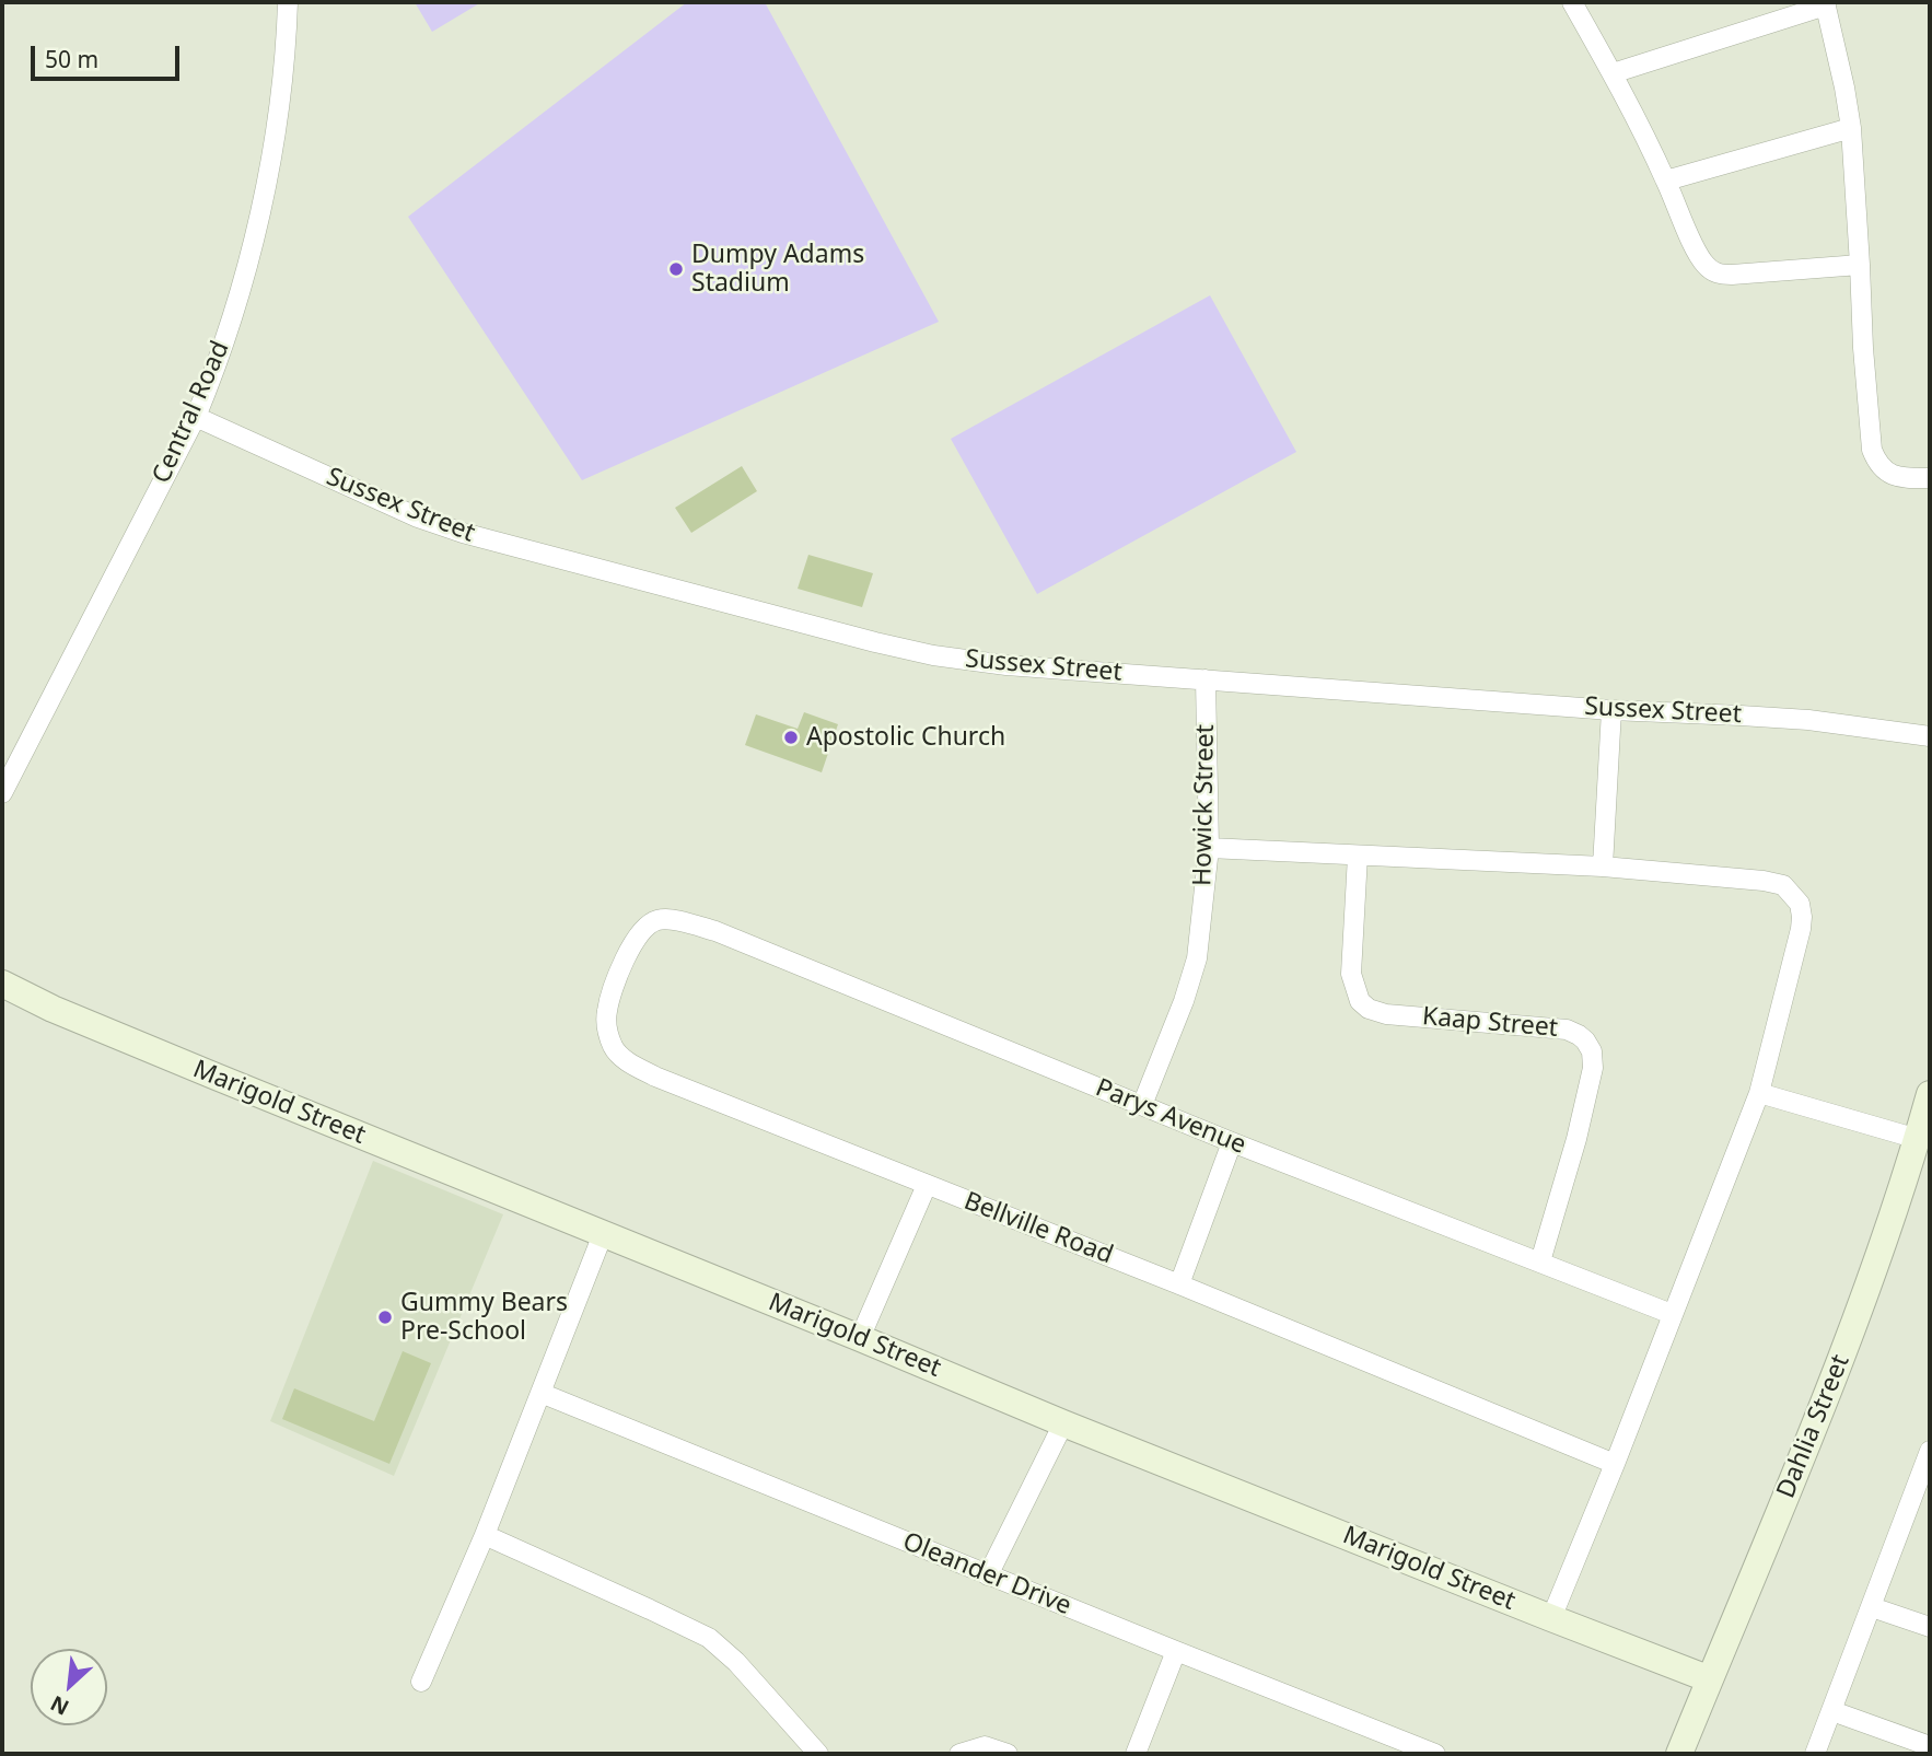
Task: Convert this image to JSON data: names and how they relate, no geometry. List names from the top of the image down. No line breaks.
{"streets":{"street":["Central Road","Sussex Street","Howick Street","Kaap Street","Marigold Street","Parys Avenue","Bellville Road","Dahlia Street","Oleander Drive"]},"crossings":[["Central Road","Sussex Street"],["Sussex Street","Howick Street"],["Howick Street","Parys Avenue"],["Kaap Street","Parys Avenue"],["Marigold Street","Dahlia Street"],["Parys Avenue","Bellville Road"]],"places":["Dumpy Adams Stadium","Apostolic Church","Gummy Bears Pre-School"],"scale_bar":"50 m","north":"bottom left"}
